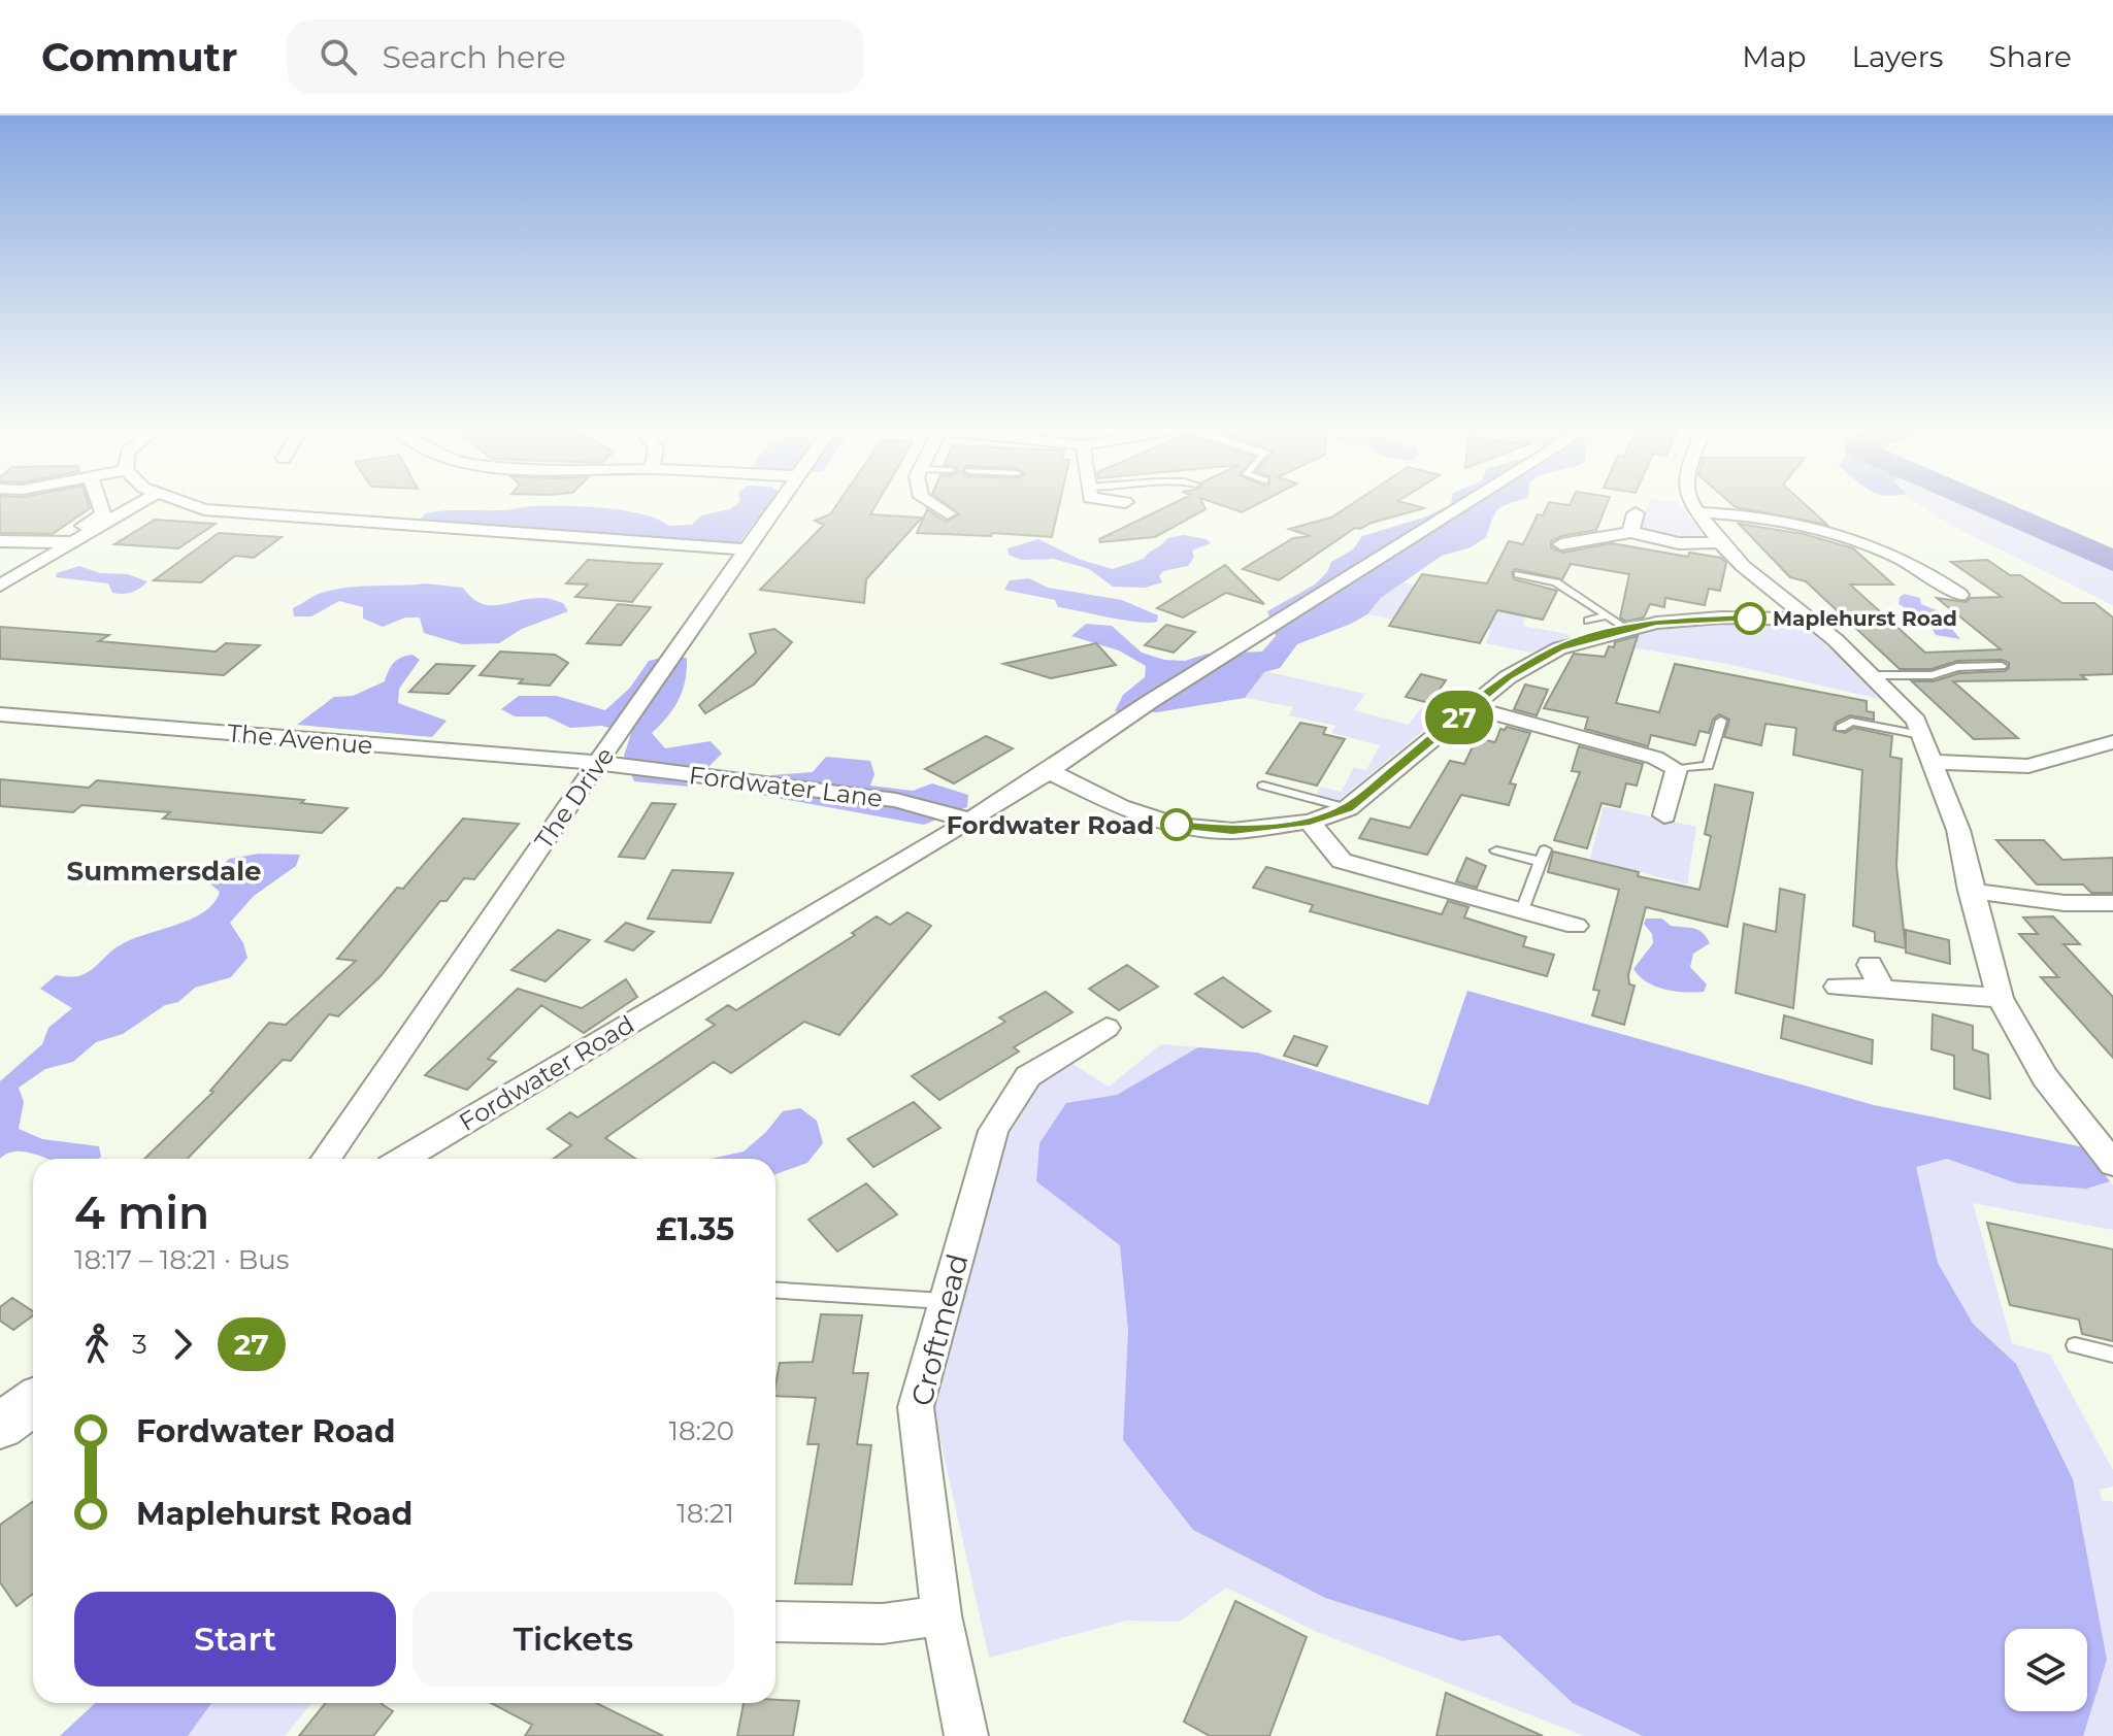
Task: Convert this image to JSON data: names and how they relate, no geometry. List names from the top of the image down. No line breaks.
{"streets":{"street":["The Avenue","Fordwater Lane","The Drive","Fordwater Road","Croftmead"]},"crossings":[["The Avenue","Fordwater Lane"],["The Avenue","The Drive"],["Fordwater Lane","The Drive"],["Fordwater Lane","Fordwater Road"]],"districts":["Summersdale"],"places":["Maplehurst Road","Fordwater Road"],"lines":["bus line 27"],"page":{"header":"Commutr","search":"Search here","nav":["Map","Layers","Share"],"on_map":"27","heading":["4 min","18:17 – 18:21 · Bus","£1.35"],"legs":["3","27"],"list":[{"name":"Fordwater Road","value":"18:20"},{"name":"Maplehurst Road","value":"18:21"}],"buttons":["Start","Tickets"]}}
